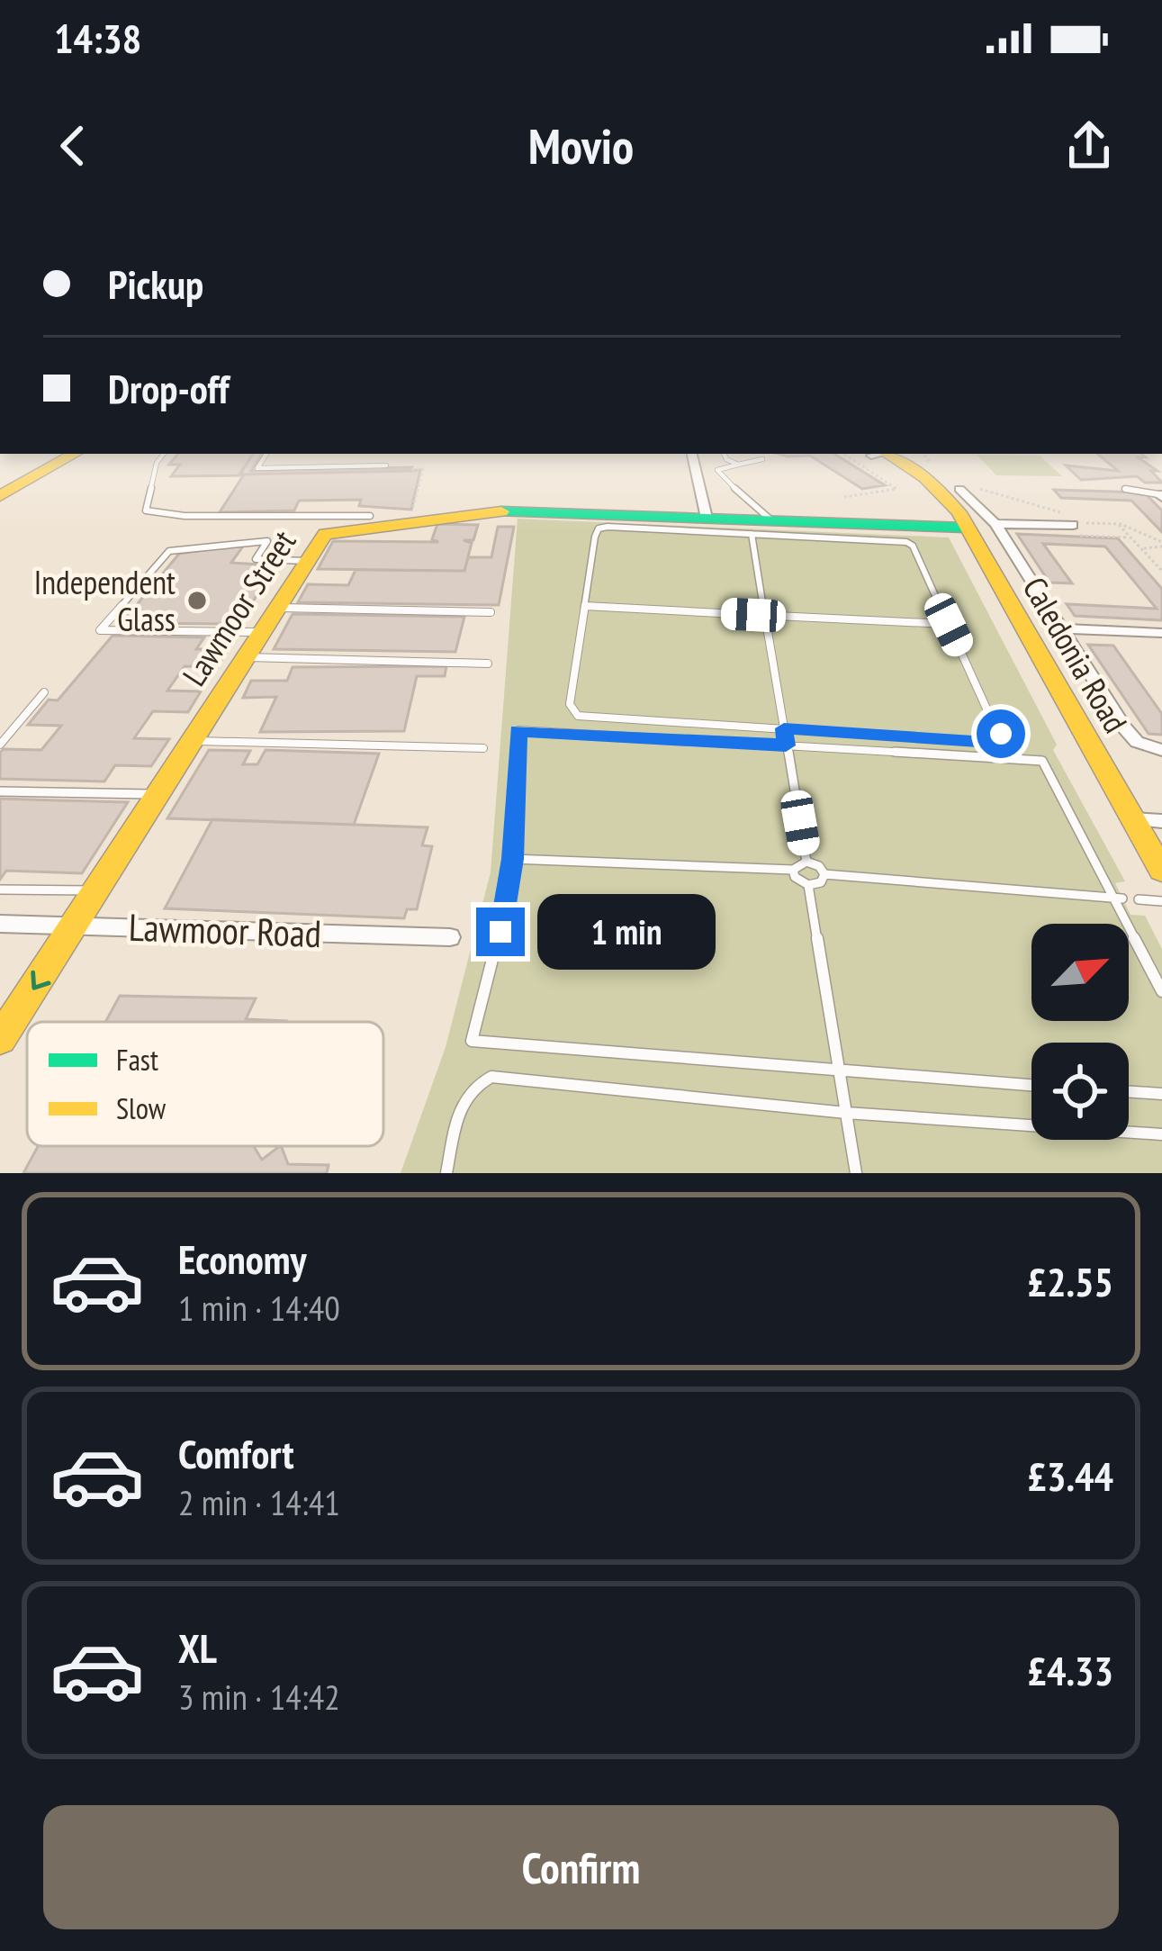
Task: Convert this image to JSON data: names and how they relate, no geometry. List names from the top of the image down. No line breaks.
{"streets":{"main road":["Lawmoor Street","Caledonia Road"],"street":["Lawmoor Road"]},"crossings":[["Lawmoor Street","Caledonia Road"],["Lawmoor Street","Lawmoor Road"]],"places":["Independent Glass"],"legend":["Fast","Slow"],"north":"top right","page":{"status":"14:38","header":"Movio","banner":["Pickup","Drop-off"],"bubble":"1 min","list":[{"name":"Economy","note":"1 min · 14:40","value":"£2.55"},{"name":"Comfort","note":"2 min · 14:41","value":"£3.44"},{"name":"XL","note":"3 min · 14:42","value":"£4.33"}],"buttons":"Confirm"}}
